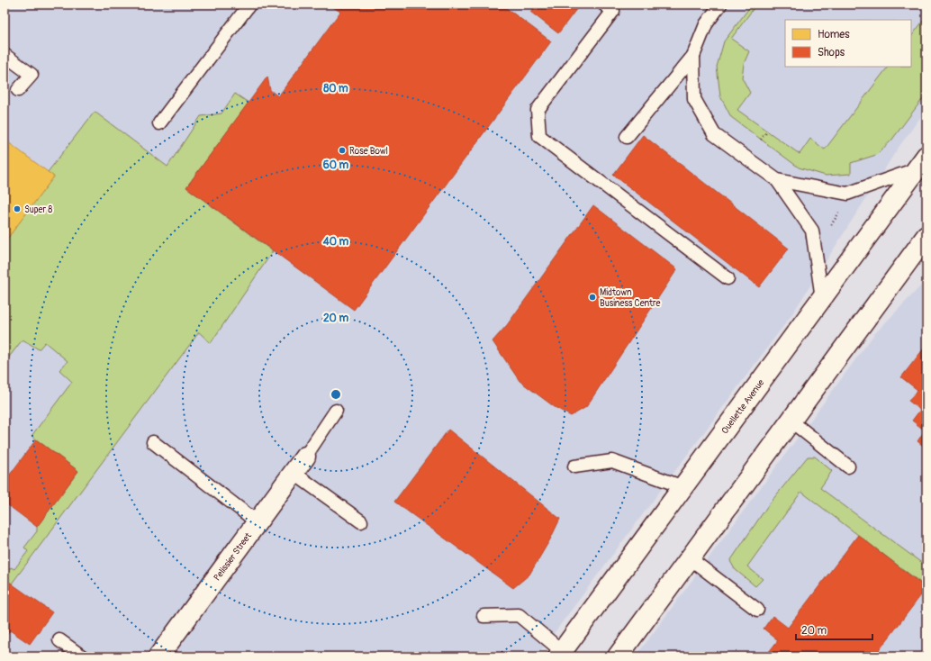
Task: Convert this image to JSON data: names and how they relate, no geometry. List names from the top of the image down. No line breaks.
{"streets":{"main road":["Ouellette Avenue","Pelissier Street"]},"places":["Rose Bowl","Super 8","Midtown Business Centre"],"legend":["Homes","Shops"],"scale_bar":"20 m","rings":["80 m","60 m","40 m","20 m"]}
